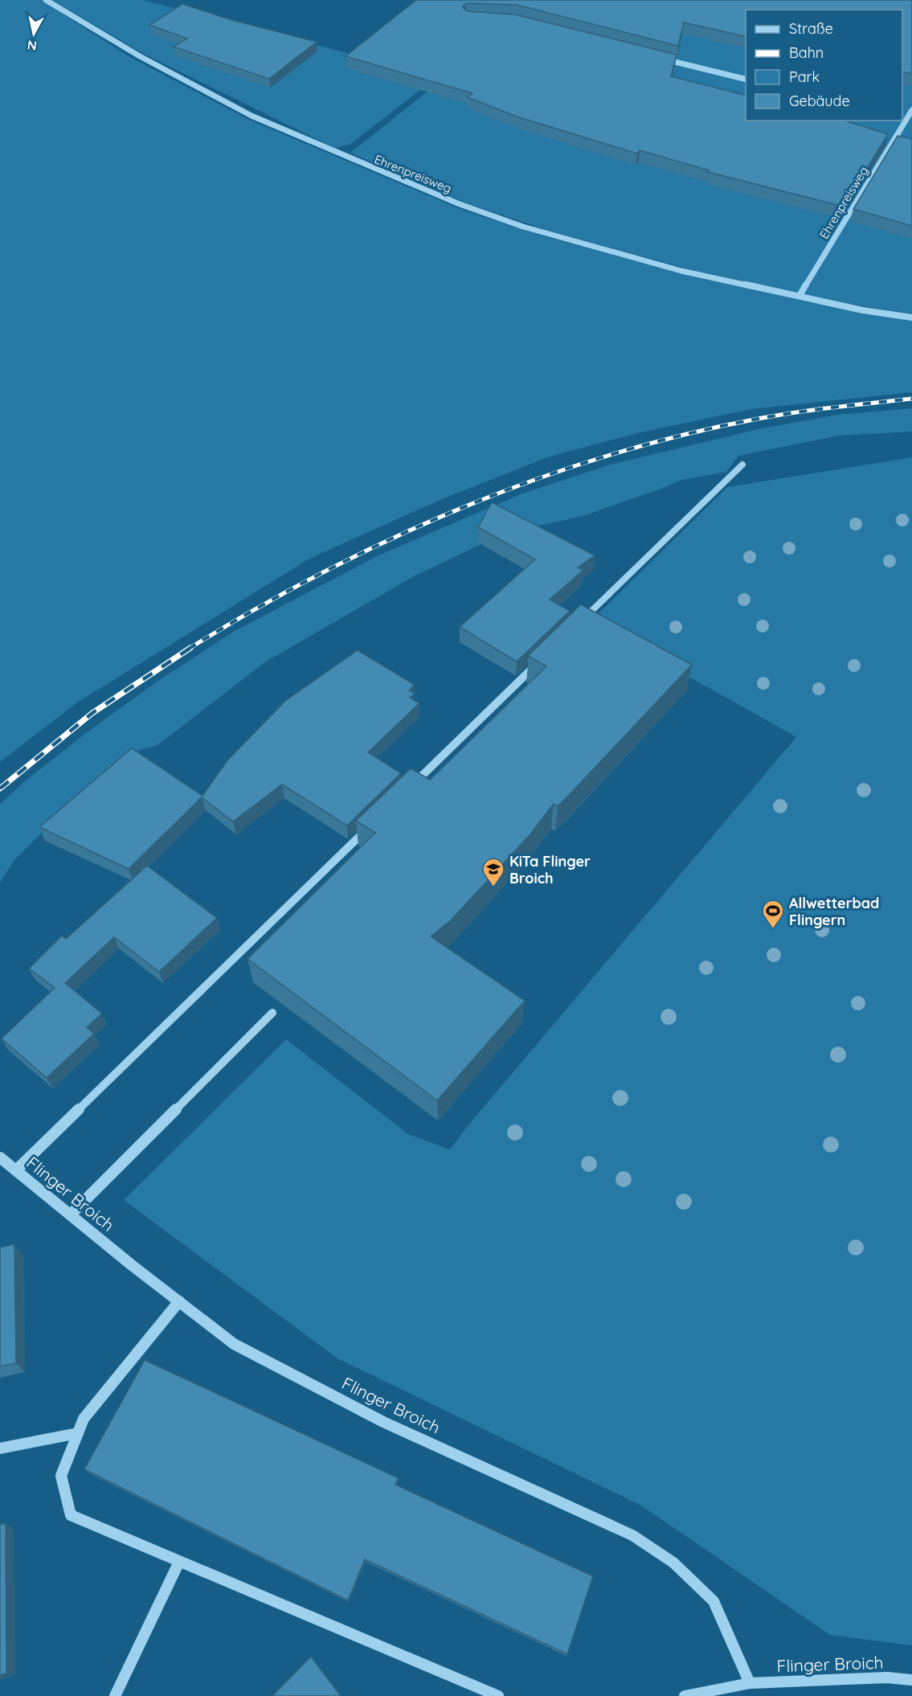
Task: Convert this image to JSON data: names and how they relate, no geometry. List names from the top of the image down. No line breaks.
{"streets":{"street":["Ehrenpreisweg","Flinger Broich"]},"places":{"school or university":["KiTa Flinger Broich"],"sports":["Allwetterbad Flingern"]},"legend":["Straße","Bahn","Park","Gebäude"],"north":"bottom"}
